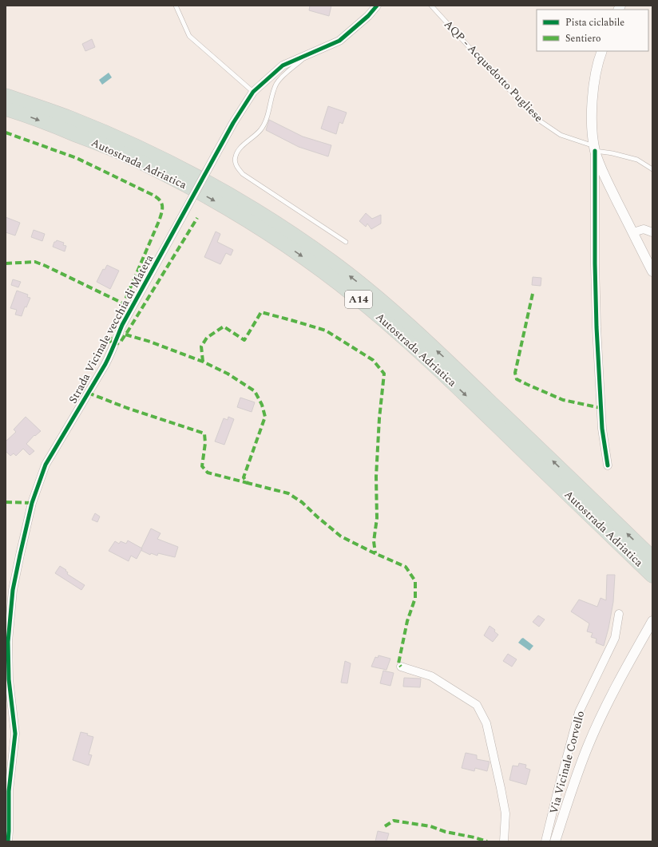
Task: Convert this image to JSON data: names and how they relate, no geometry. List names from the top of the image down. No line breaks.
{"streets":{"highway":["Autostrada Adriatica","A14"],"street":["Strada Vicinale vecchia di Matera","Via Vicinale Corvello"],"lane":["AQP - Acquedotto Pugliese"]},"legend":["Pista ciclabile","Sentiero"]}
